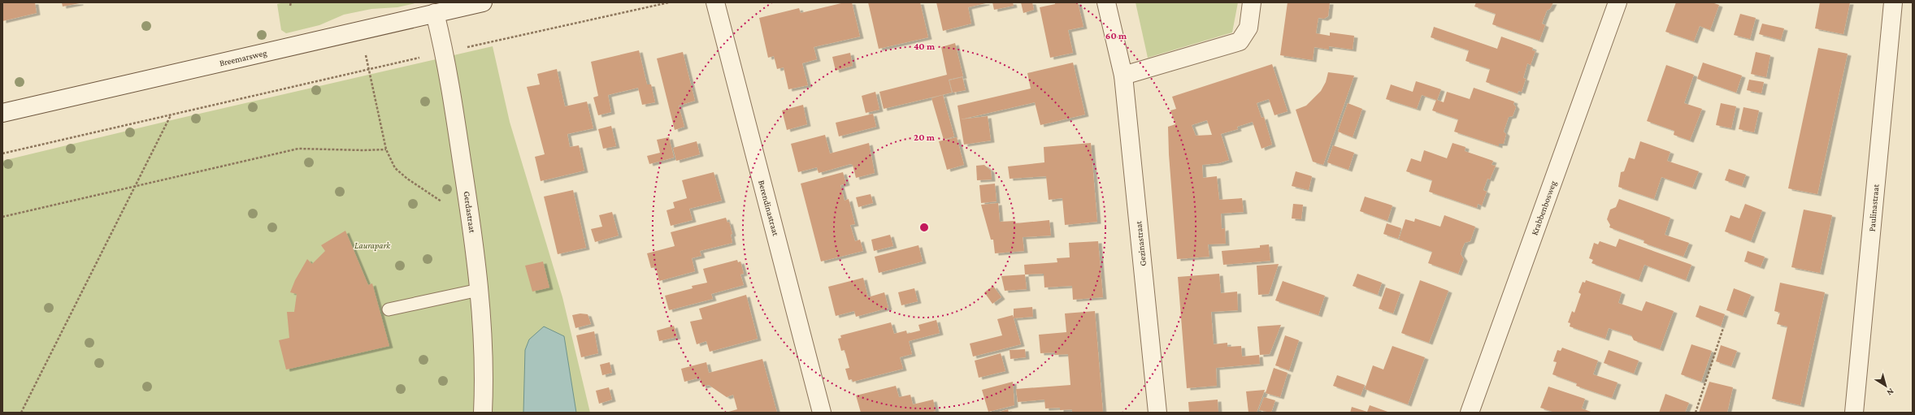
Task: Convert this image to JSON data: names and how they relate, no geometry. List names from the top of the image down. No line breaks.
{"streets":{"street":["Breemarsweg","Berendinastraat","Krabbenbosweg","Paulinastraat","Gerdastraat","Gezinastraat"]},"crossings":[["Breemarsweg","Gerdastraat"]],"parks":["Laurapark"],"north":"bottom right","rings":["60 m","40 m","20 m"]}
